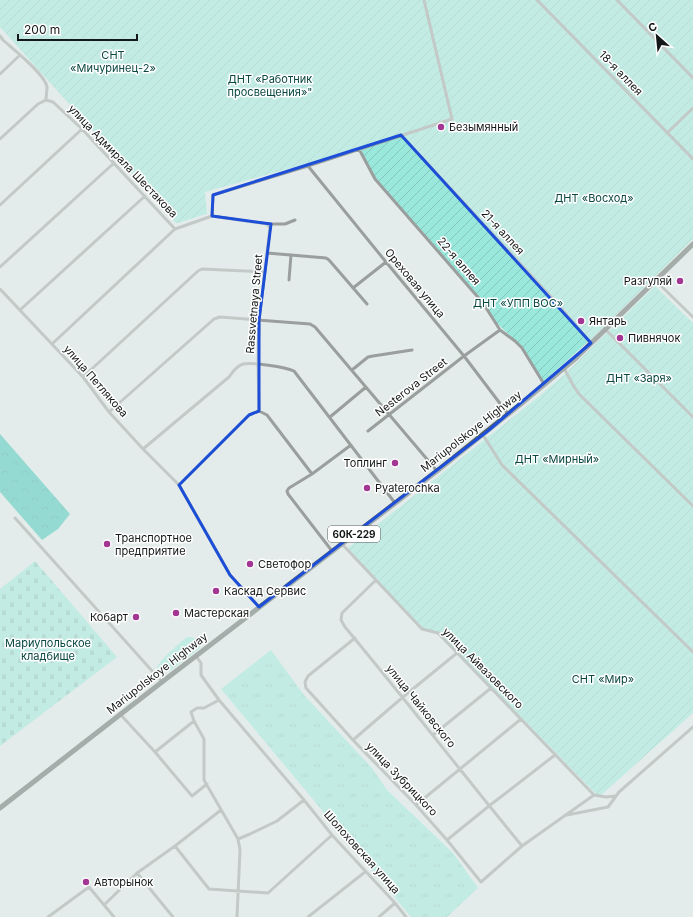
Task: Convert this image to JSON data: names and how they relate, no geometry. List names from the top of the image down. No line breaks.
{"streets":{"main road":["Mariupolskoye Highway","60К-229"],"street":["18-я аллея","улица Адмирала Шестакова","21-я аллея","22-я аллея","Ореховая улица","Rassvetnaya Street","улица Петлякова","Nesterova Street","улица Айвазовского","улица Чайковского","улица Зубрицкого","Шолоховская улица"]},"crossings":[["21-я аллея","Mariupolskoye Highway"],["22-я аллея","Nesterova Street"],["22-я аллея","Mariupolskoye Highway"],["Ореховая улица","Nesterova Street"],["Ореховая улица","Mariupolskoye Highway"],["улица Петлякова","Mariupolskoye Highway"],["Mariupolskoye Highway","улица Айвазовского"],["Mariupolskoye Highway","Шолоховская улица"],["улица Айвазовского","улица Чайковского"],["улица Чайковского","улица Зубрицкого"]],"parks":["СНТ «Мичуринец-2»","ДНТ «Работник просвещения»\"","ДНТ «Восход»","ДНТ «УПП ВОС»","ДНТ «Заря»","ДНТ «Мирный»","Мариупольское кладбище","СНТ «Мир»"],"places":["Безымянный","Разгуляй","Янтарь","Пивнячок","Топлинг","Pyaterochka","Транспортное предприятие","Светофор","Каскад Сервис","Мастерская","Кобарт","Авторынок"],"scale_bar":"200 m","north":"top left"}
